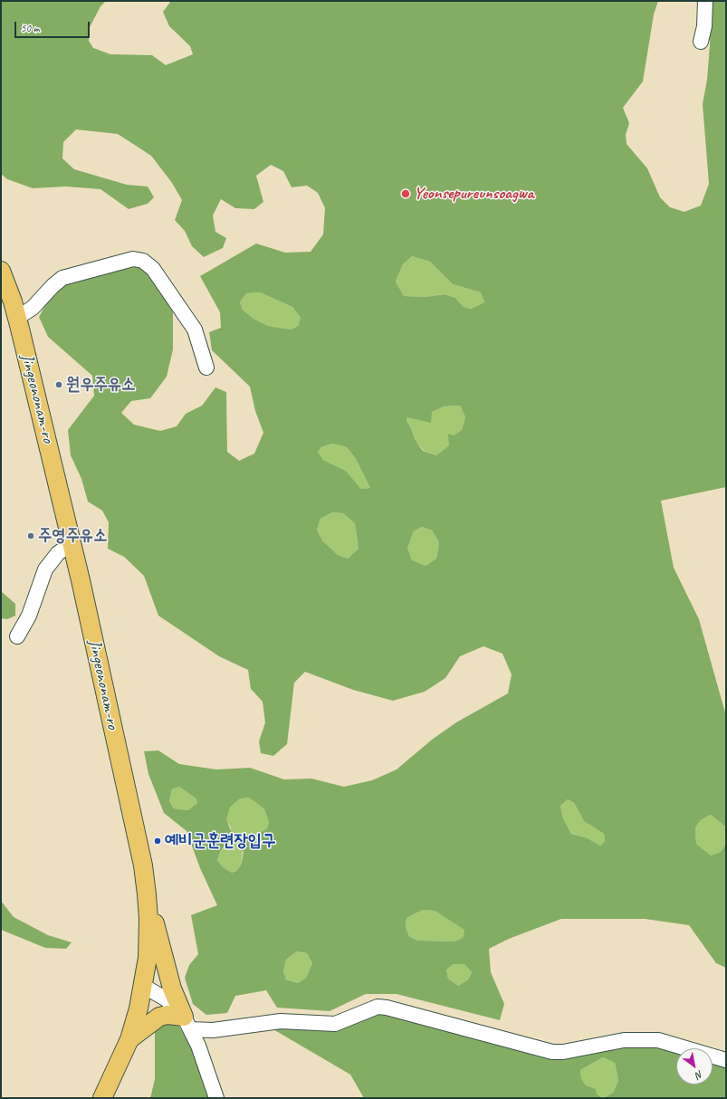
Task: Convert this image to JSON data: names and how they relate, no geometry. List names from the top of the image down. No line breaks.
{"streets":{"main road":["Jingeononam-ro"]},"places":["Yeonsepureunsoagwa","원우주유소","주영주유소","예비군훈련장입구"],"scale_bar":"50 m","north":"bottom right"}
